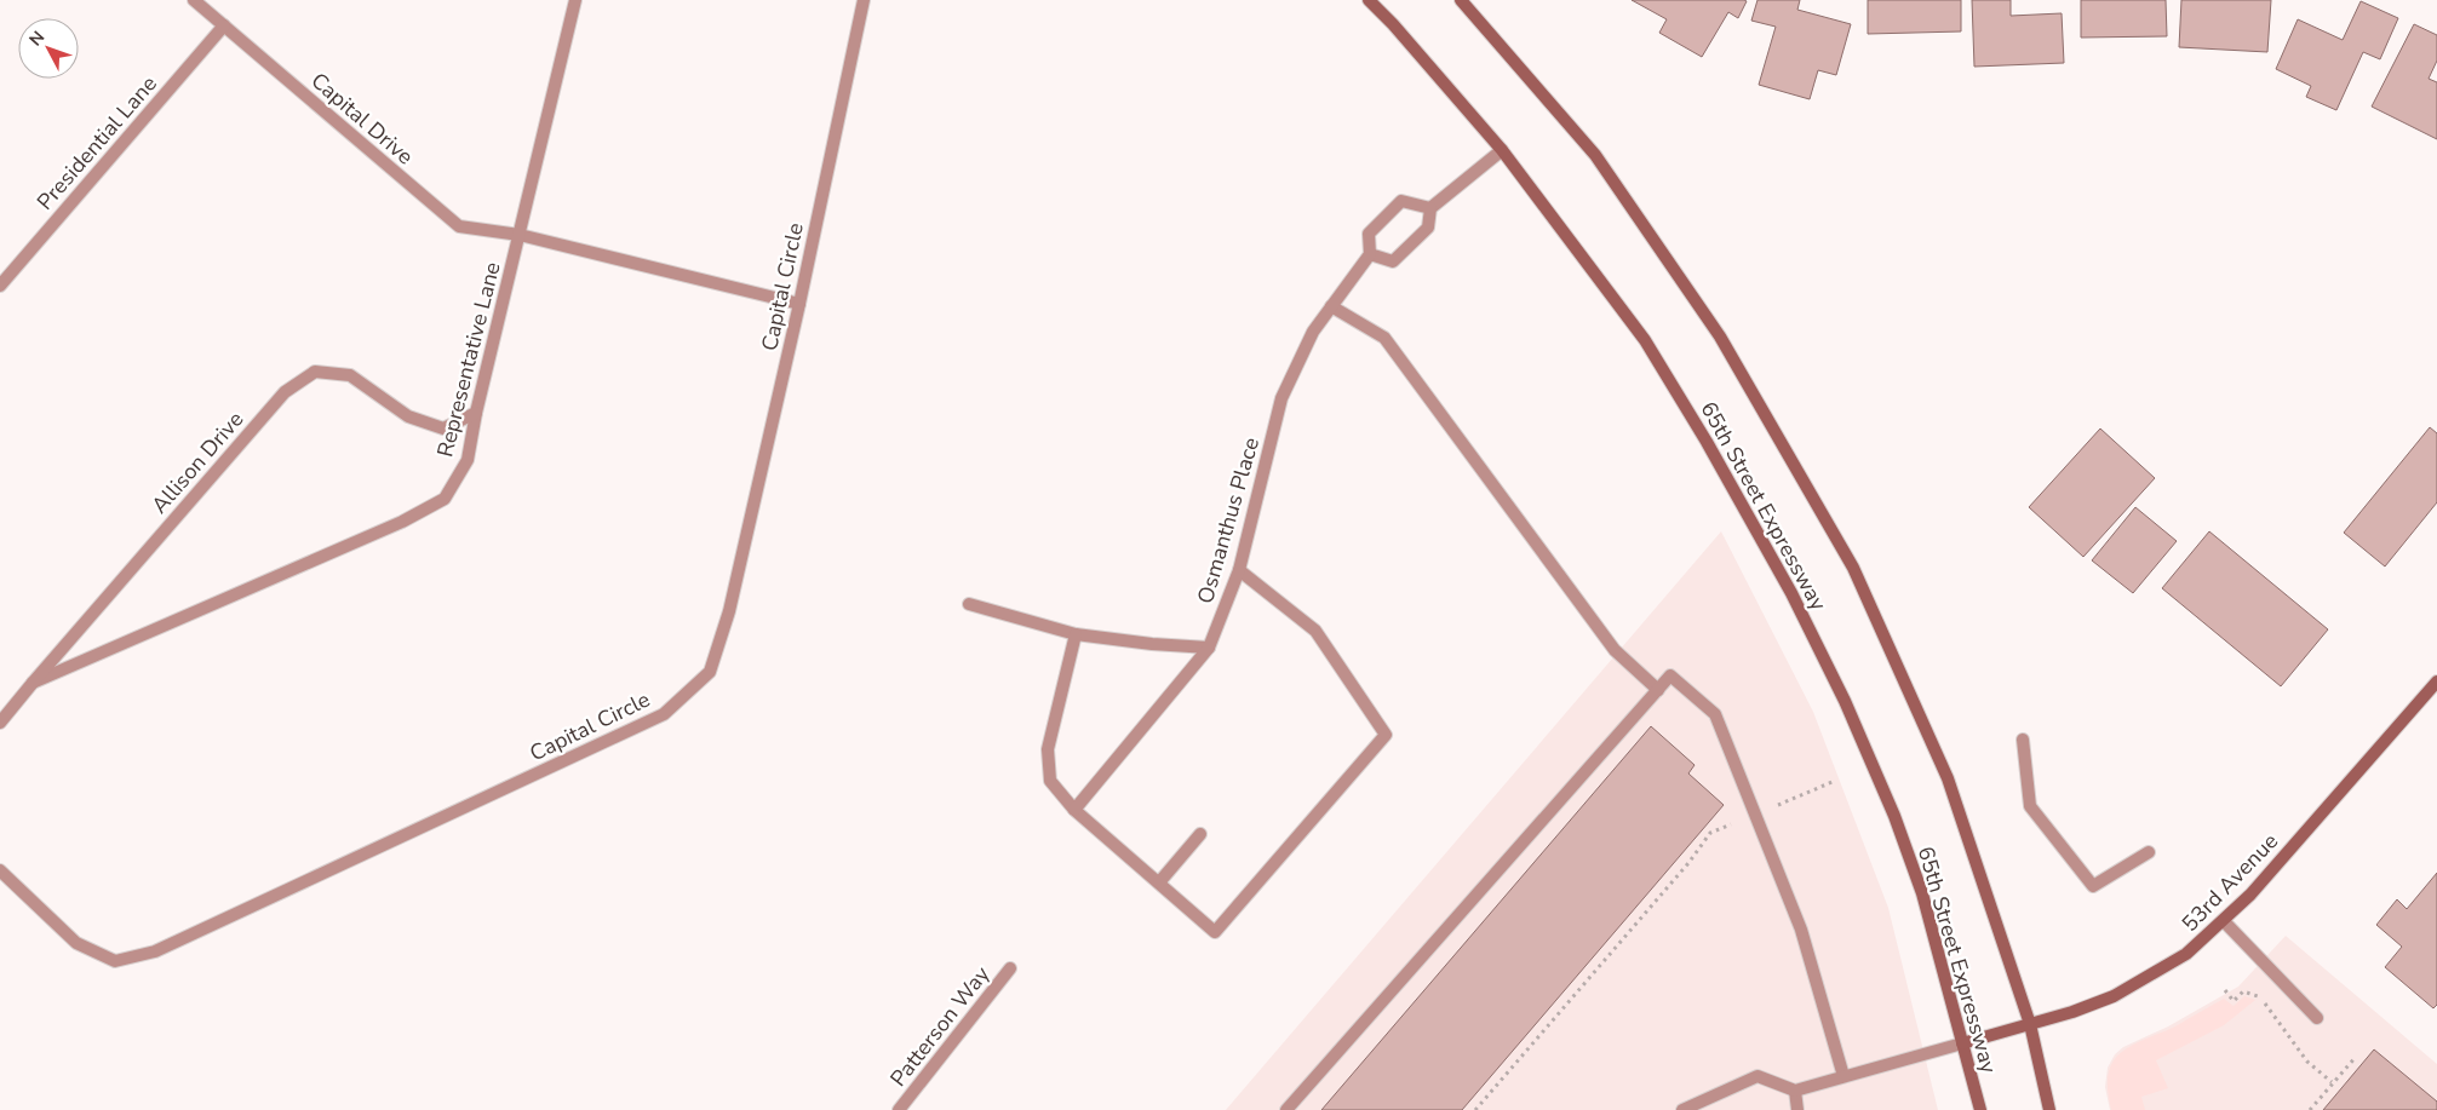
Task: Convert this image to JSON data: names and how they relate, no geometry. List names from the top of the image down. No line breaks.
{"streets":{"main road":["65th Street Expressway","53rd Avenue"],"street":["Capital Drive","Presidential Lane","Capital Circle","Representative Lane","Allison Drive","Osmanthus Place","Patterson Way"]},"crossings":[["Capital Drive","Presidential Lane"],["Capital Drive","Capital Circle"],["Capital Drive","Representative Lane"],["Representative Lane","Allison Drive"],["65th Street Expressway","53rd Avenue"]],"north":"top left"}
